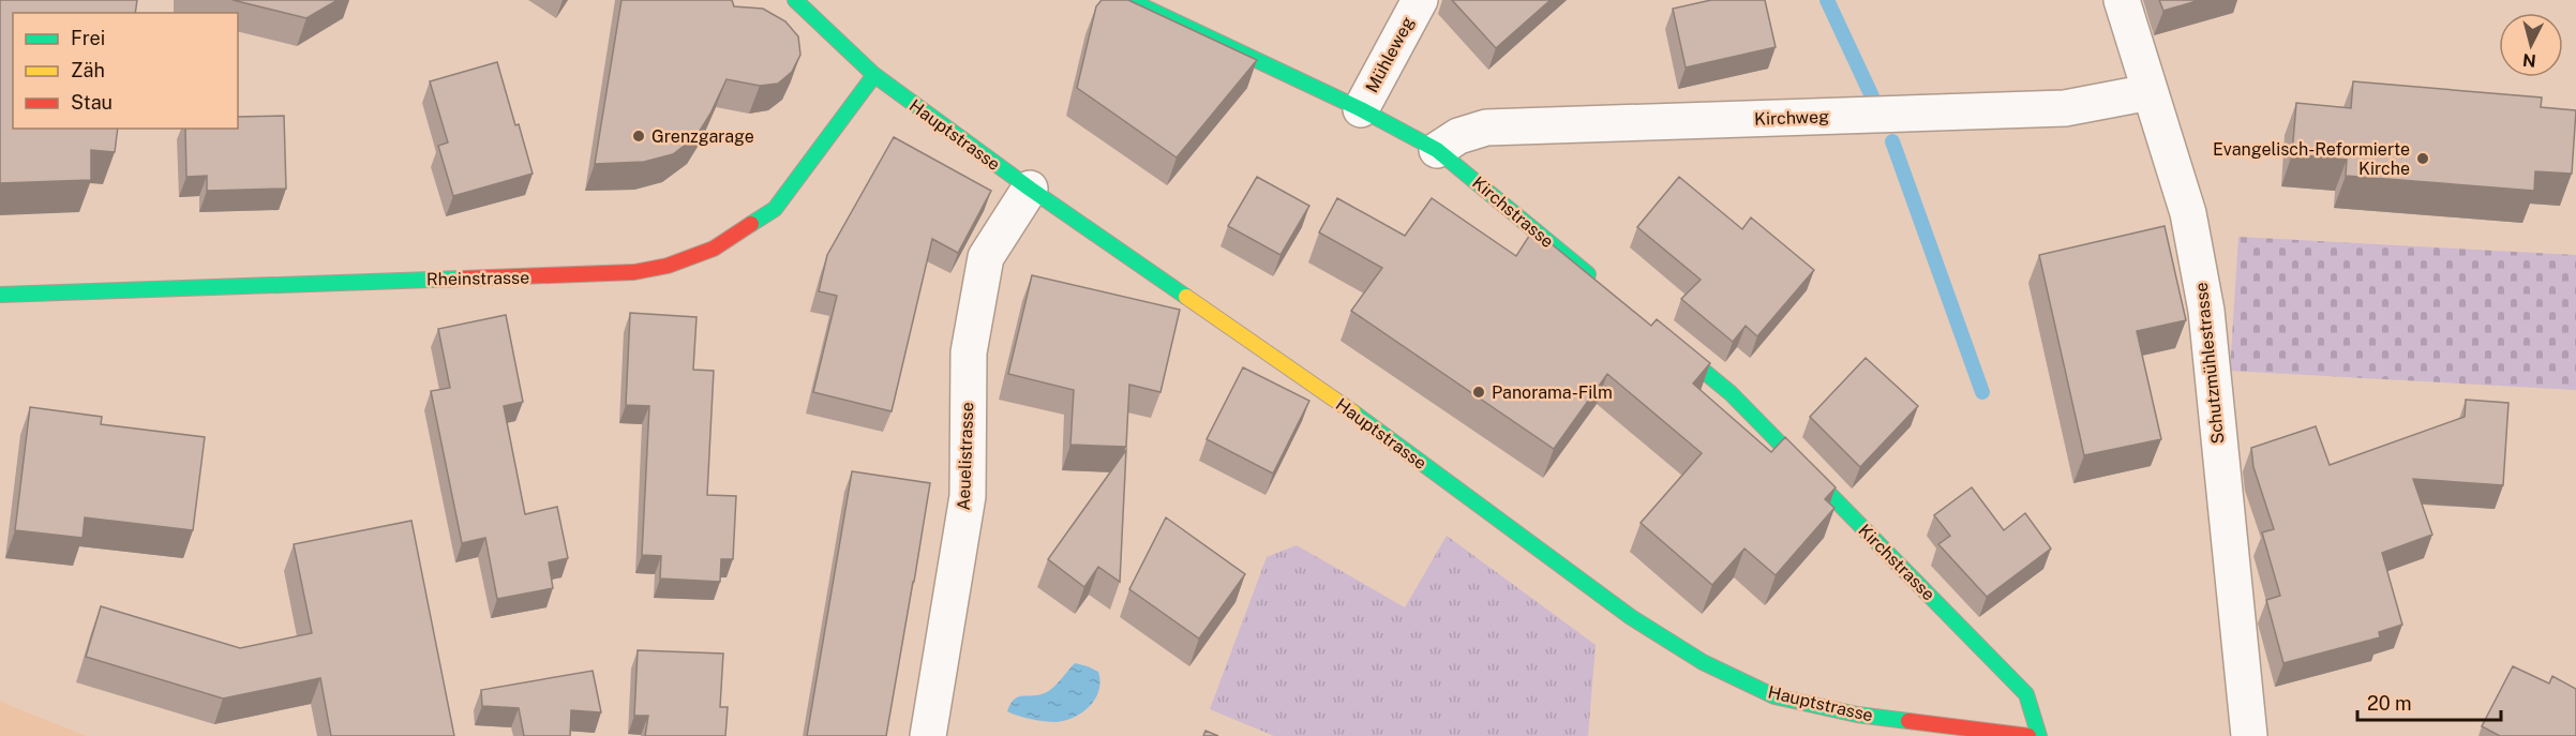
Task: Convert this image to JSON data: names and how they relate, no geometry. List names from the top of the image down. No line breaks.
{"streets":{"main road":["Hauptstrasse","Kirchstrasse","Rheinstrasse"],"street":["Mühleweg","Kirchweg","Schutzmühlestrasse","Aeuelistrasse"]},"crossings":[["Mühleweg","Kirchstrasse"],["Kirchweg","Kirchstrasse"],["Kirchweg","Schutzmühlestrasse"],["Hauptstrasse","Rheinstrasse"],["Hauptstrasse","Aeuelistrasse"]],"places":["Grenzgarage","Evangelisch-Reformierte Kirche","Panorama-Film"],"legend":["Frei","Zäh","Stau"],"scale_bar":"20 m","north":"bottom"}
